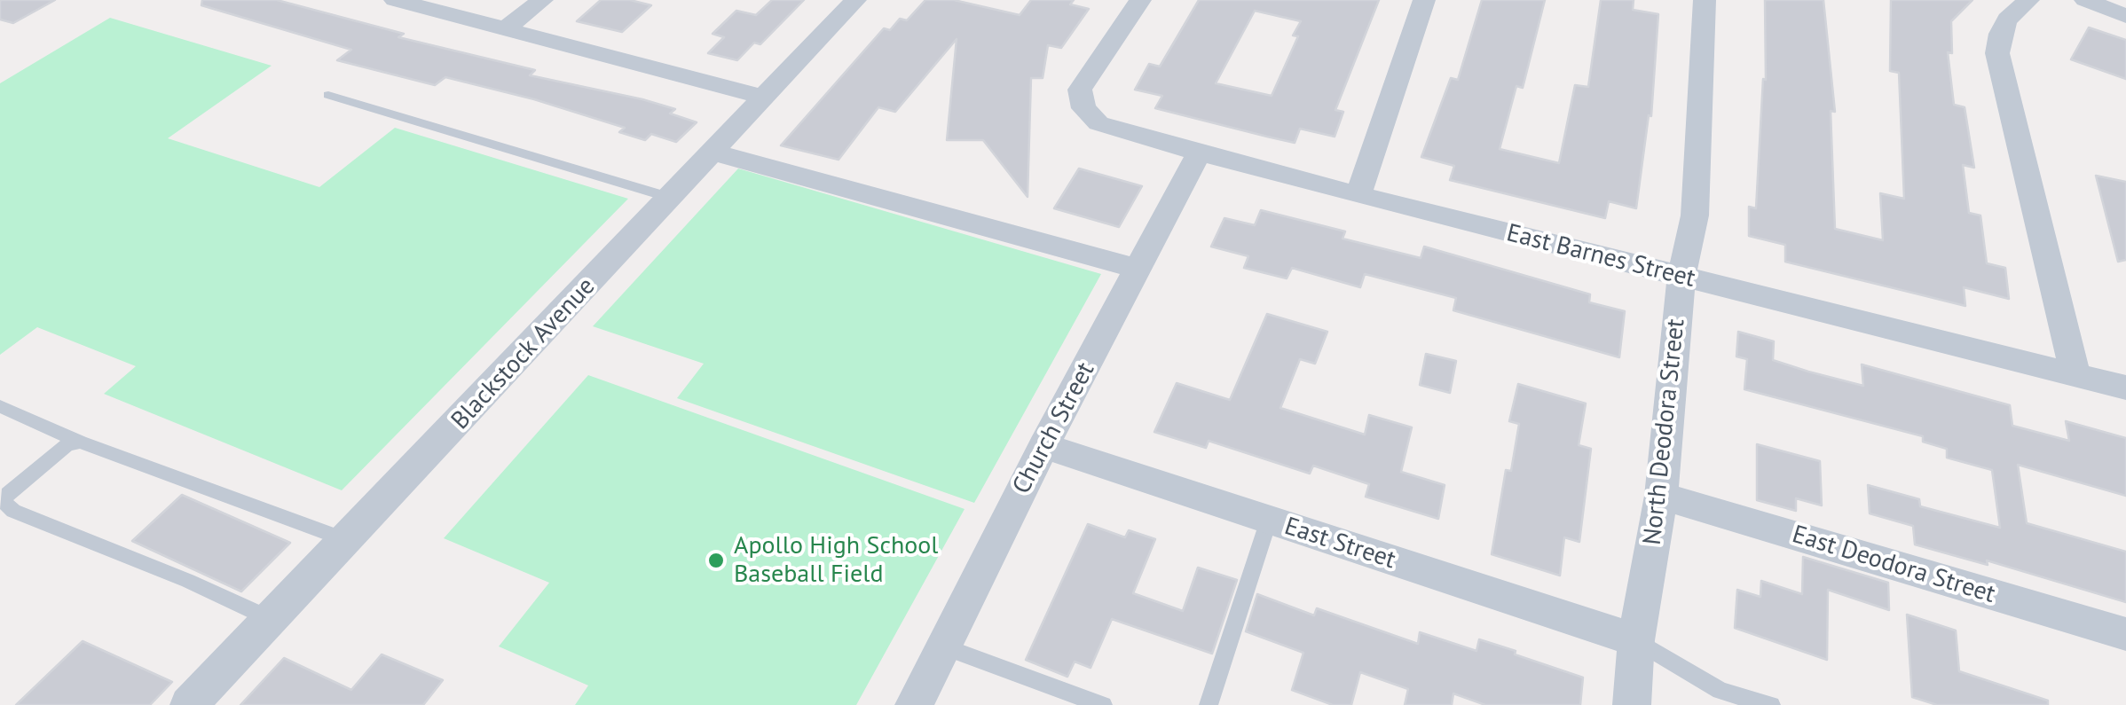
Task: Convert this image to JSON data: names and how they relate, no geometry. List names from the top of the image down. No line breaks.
{"streets":{"street":["East Barnes Street","Blackstock Avenue","Church Street","North Deodora Street","East Street","East Deodora Street"]},"crossings":[["East Barnes Street","Church Street"],["East Barnes Street","North Deodora Street"],["Church Street","East Street"],["North Deodora Street","East Street"],["North Deodora Street","East Deodora Street"]],"places":["Apollo High School Baseball Field"]}
